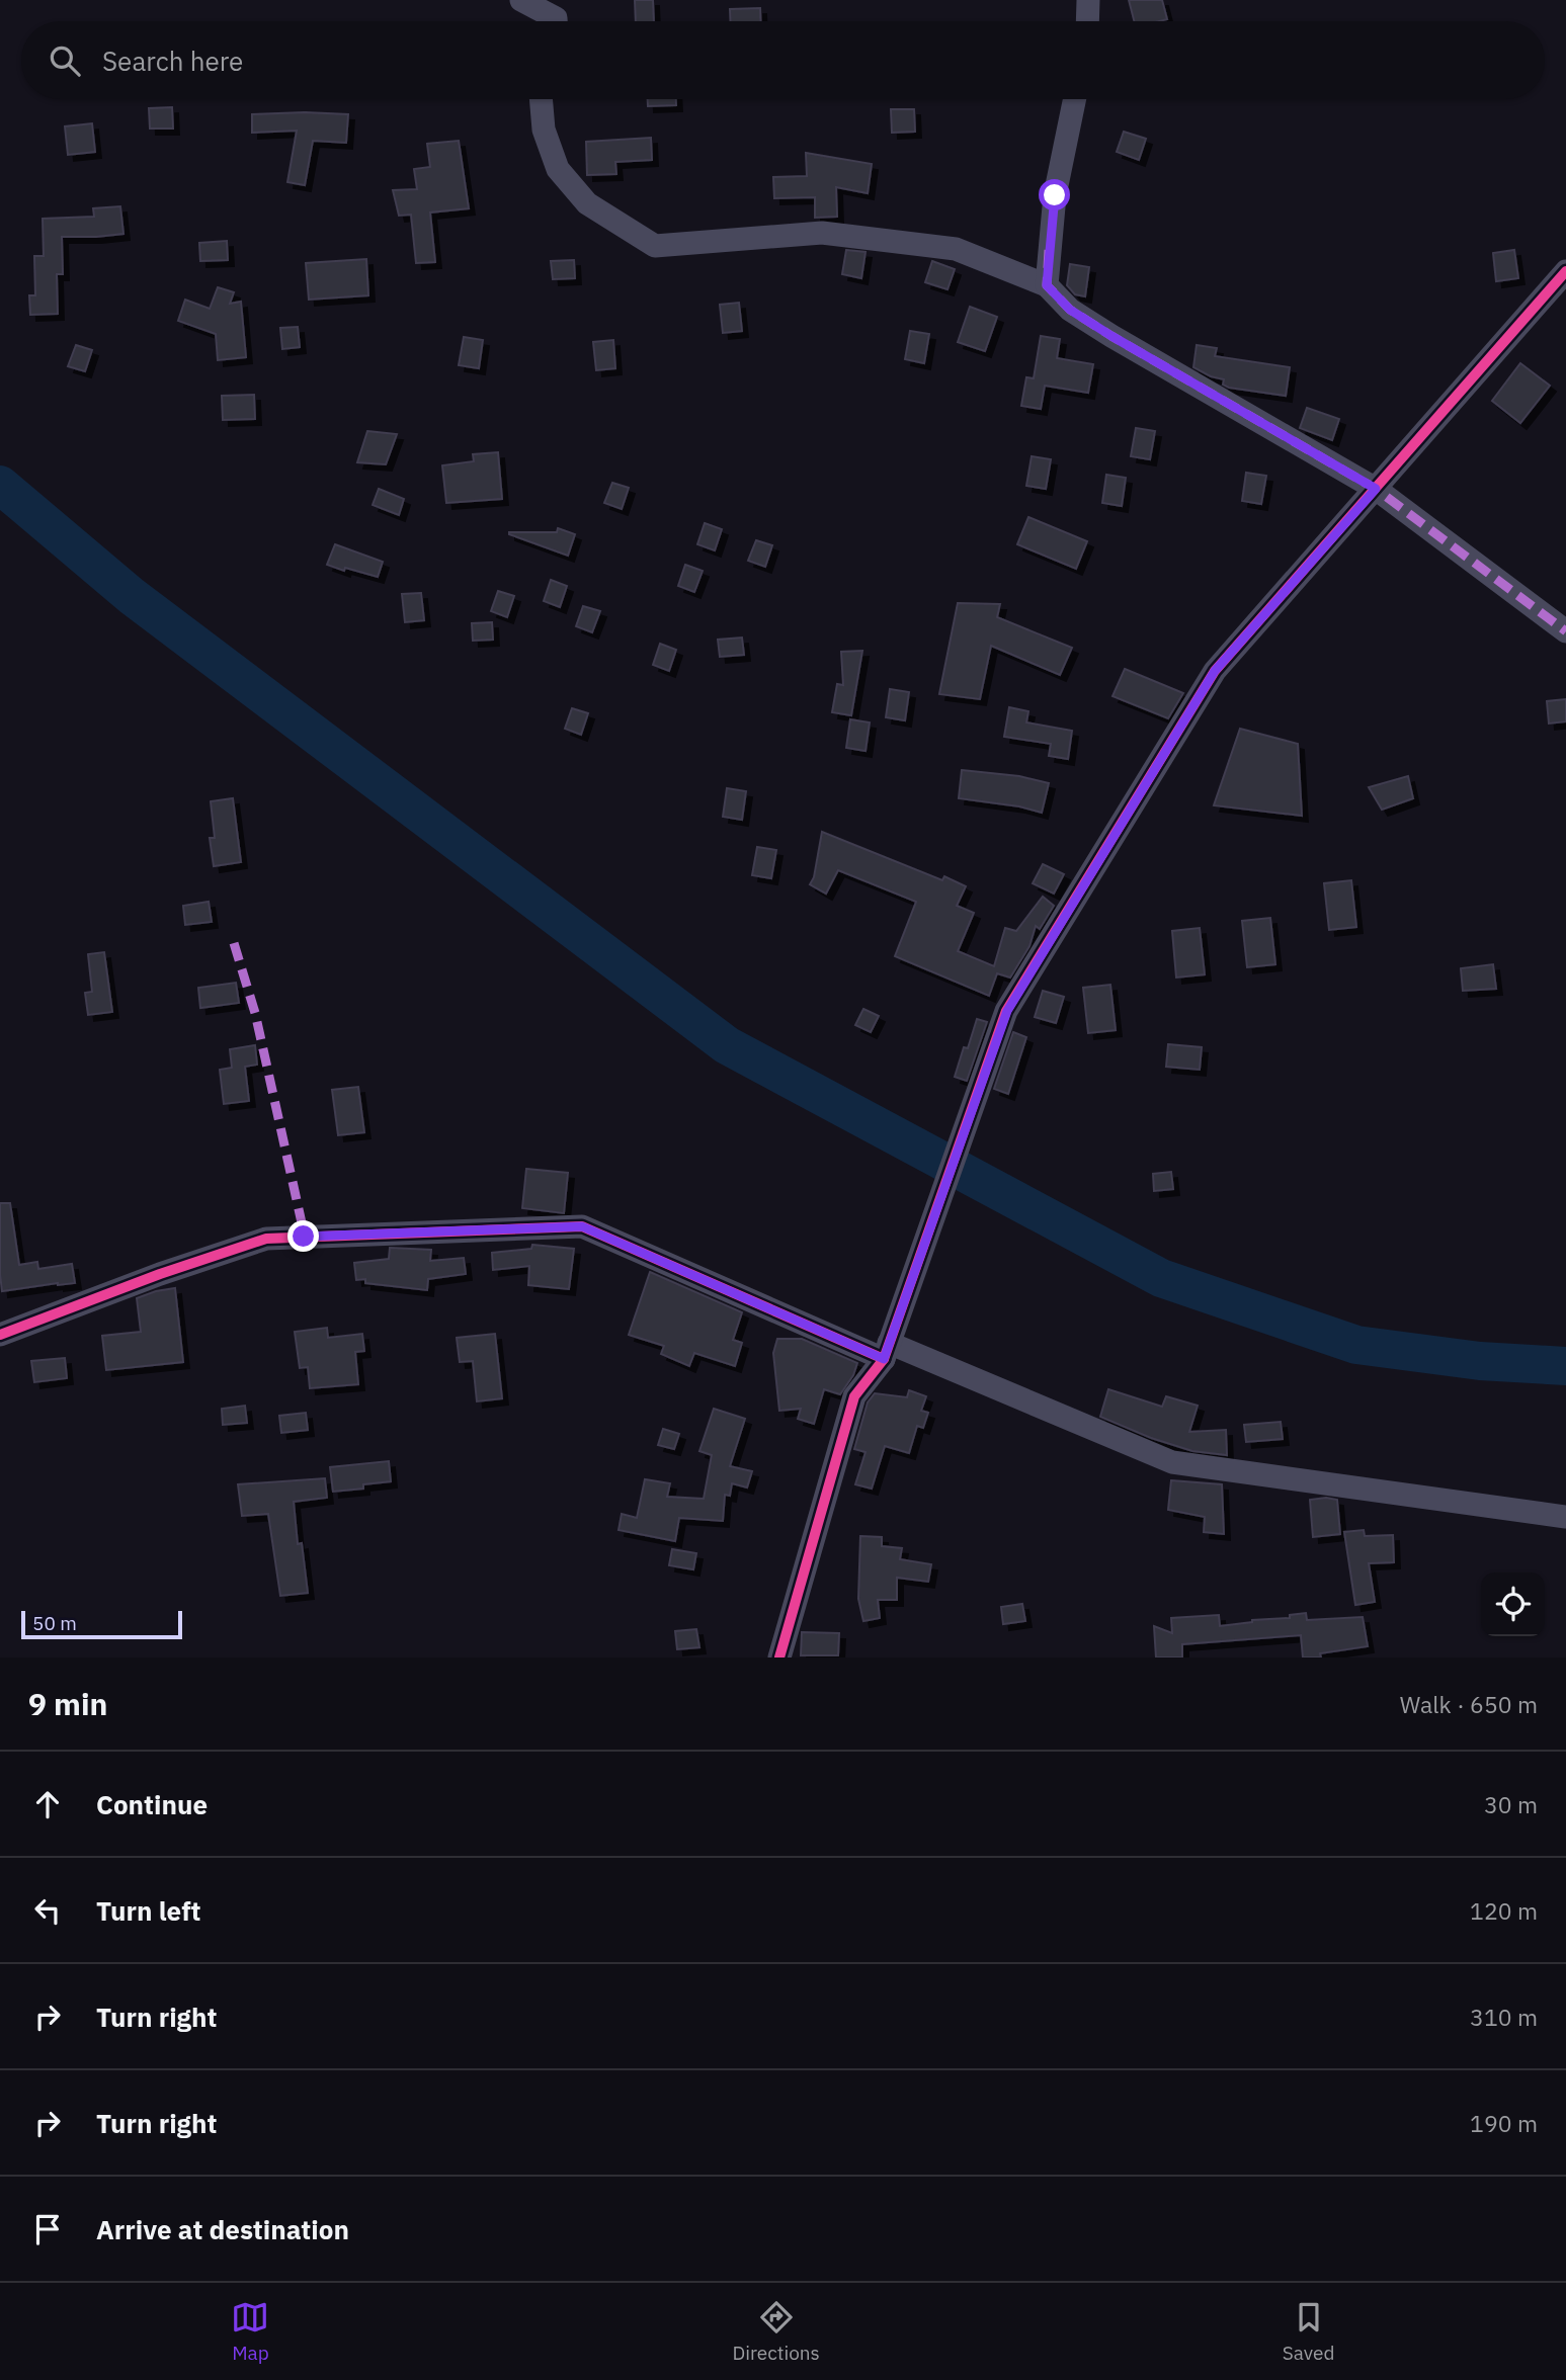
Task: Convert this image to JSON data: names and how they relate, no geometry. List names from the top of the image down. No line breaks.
{"scale_bar":"50 m","page":{"search":"Search here","scale":"50 m","heading":["9 min","Walk · 650 m"],"list":[["Continue","30 m"],["Turn left","120 m"],["Turn right","310 m"],["Turn right","190 m"],"Arrive at destination"],"nav":["Map","Directions","Saved"]}}
